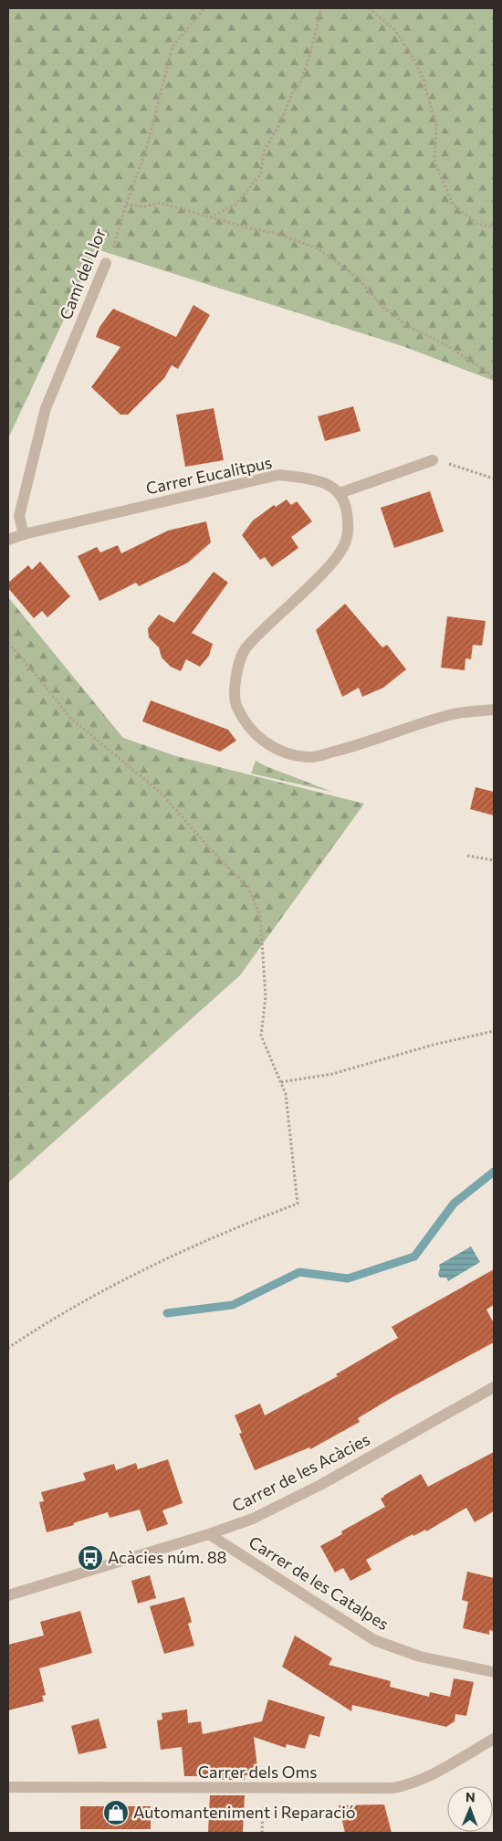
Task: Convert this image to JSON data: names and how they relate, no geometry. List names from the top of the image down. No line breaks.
{"streets":{"street":["Camí del Llor","Carrer Eucalitpus","Carrer de les Acàcies","Carrer de les Catalpes","Carrer dels Oms"]},"crossings":[["Camí del Llor","Carrer Eucalitpus"],["Carrer de les Acàcies","Carrer de les Catalpes"]],"places":{"bus stop":["Acàcies núm. 88"],"shop":["Automanteniment i Reparació"]},"north":"top"}
